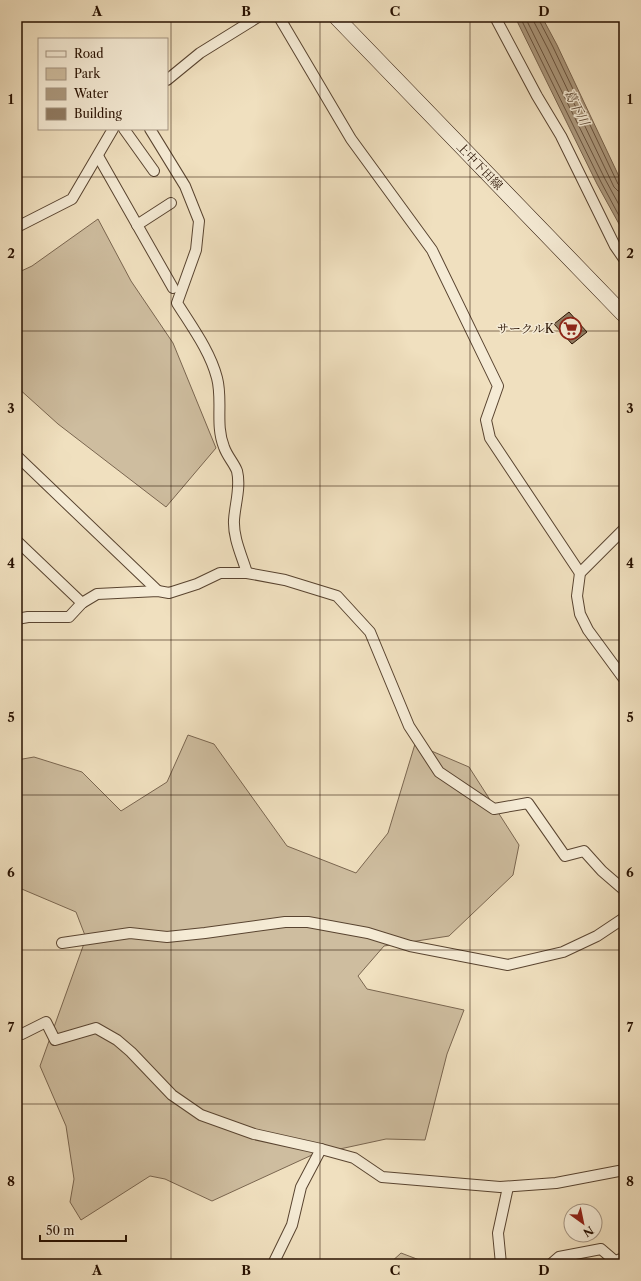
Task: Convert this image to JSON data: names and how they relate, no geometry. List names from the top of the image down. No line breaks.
{"streets":{"main road":["上中下田線"]},"water":["葛下川"],"places":{"supermarket":["サークルK"]},"legend":["Road","Park","Water","Building"],"scale_bar":"50 m","north":"bottom right","grid":{"columns":["A","B","C","D"],"rows":["1","2","3","4","5","6","7","8"]}}
